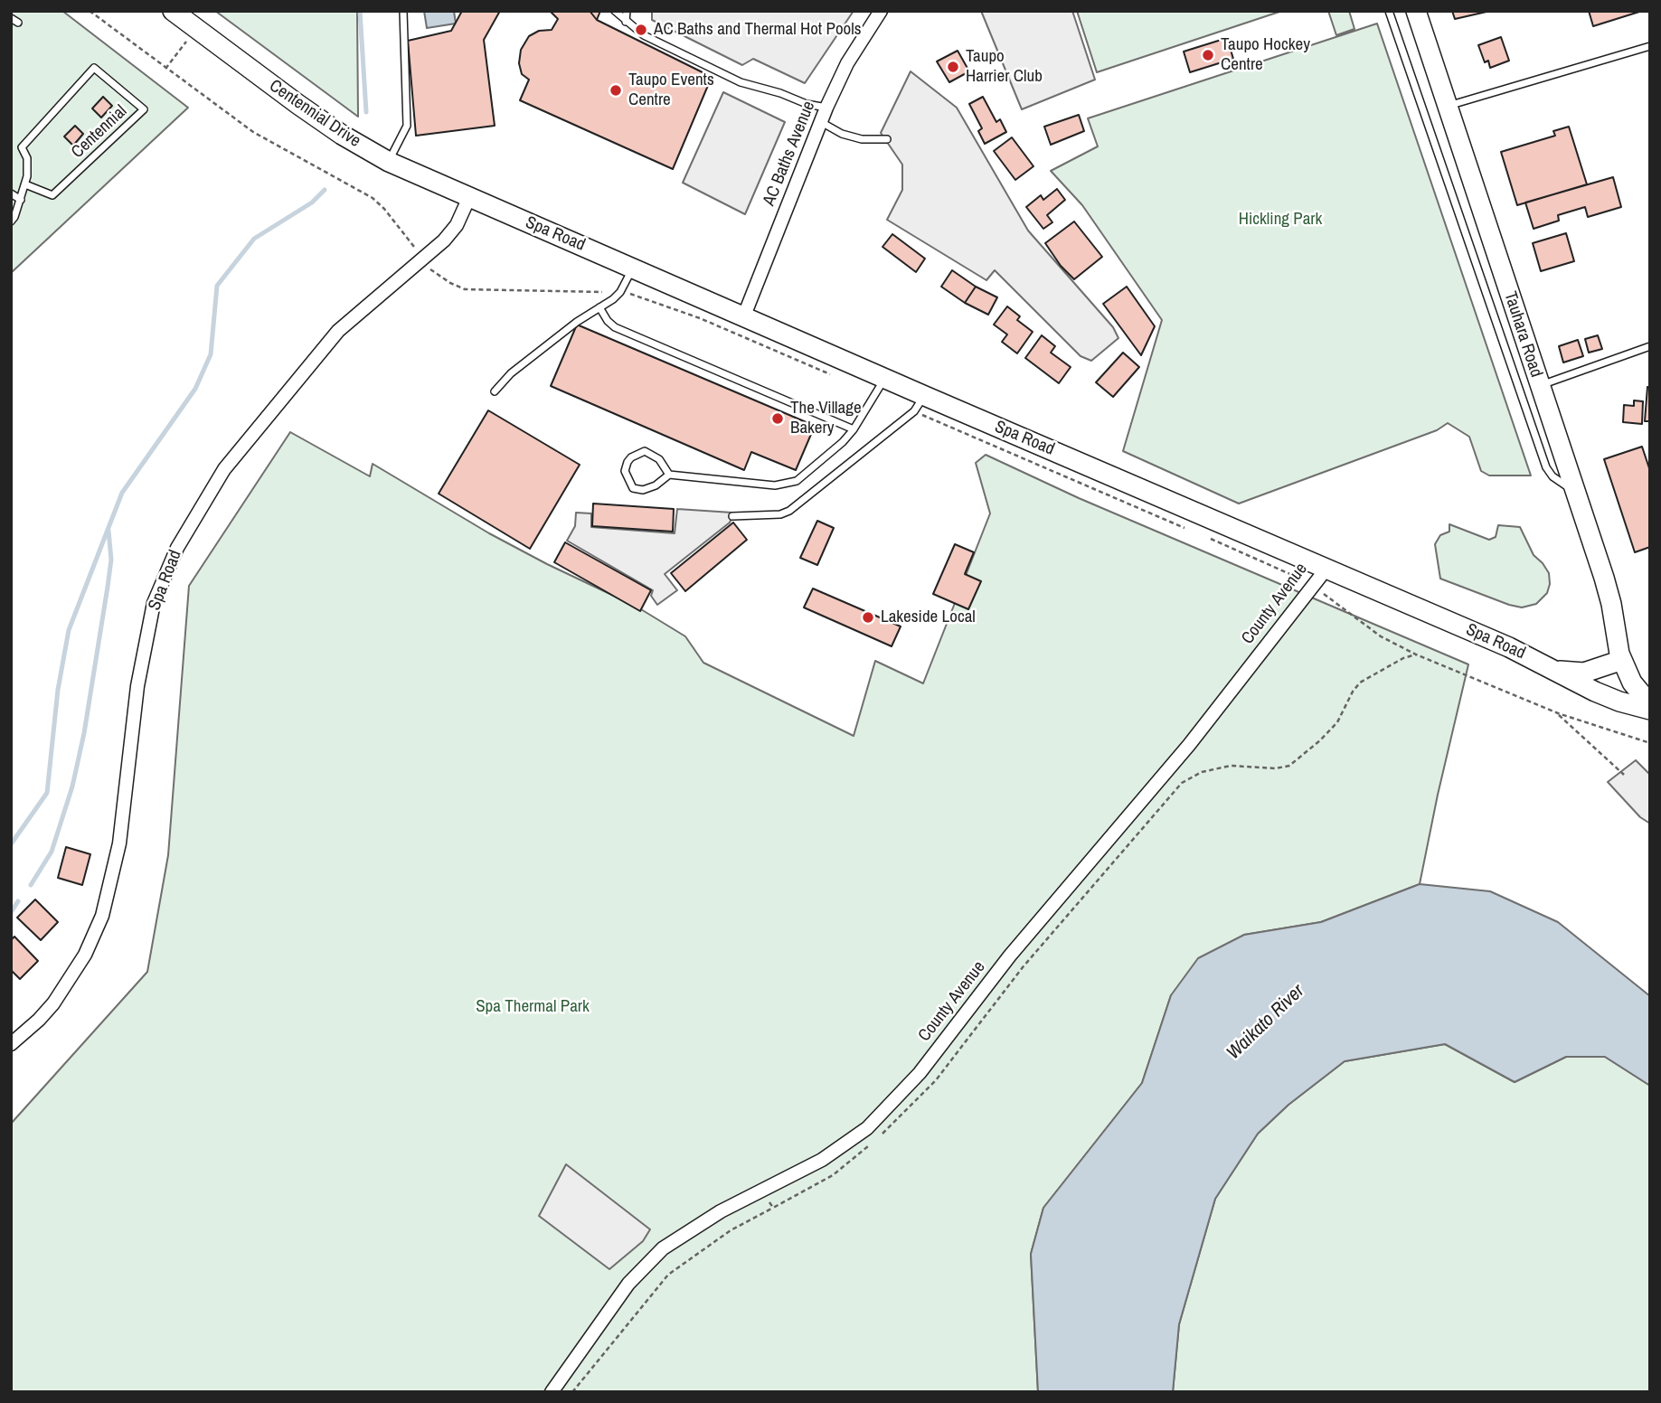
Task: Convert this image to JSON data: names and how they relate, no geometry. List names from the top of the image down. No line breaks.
{"streets":{"main road":["Centennial Drive","Spa Road","Tauhara Road"],"street":["AC Baths Avenue","County Avenue"],"lane":["Centennial"]},"crossings":[["Centennial Drive","Spa Road"],["AC Baths Avenue","Spa Road"],["Spa Road","Tauhara Road"],["Spa Road","County Avenue"]],"water":["Waikato River"],"parks":["Hickling Park","Spa Thermal Park"],"places":["AC Baths and Thermal Hot Pools","Taupo Hockey Centre","Taupo Harrier Club","Taupo Events Centre","The Village Bakery","Lakeside Local"]}
